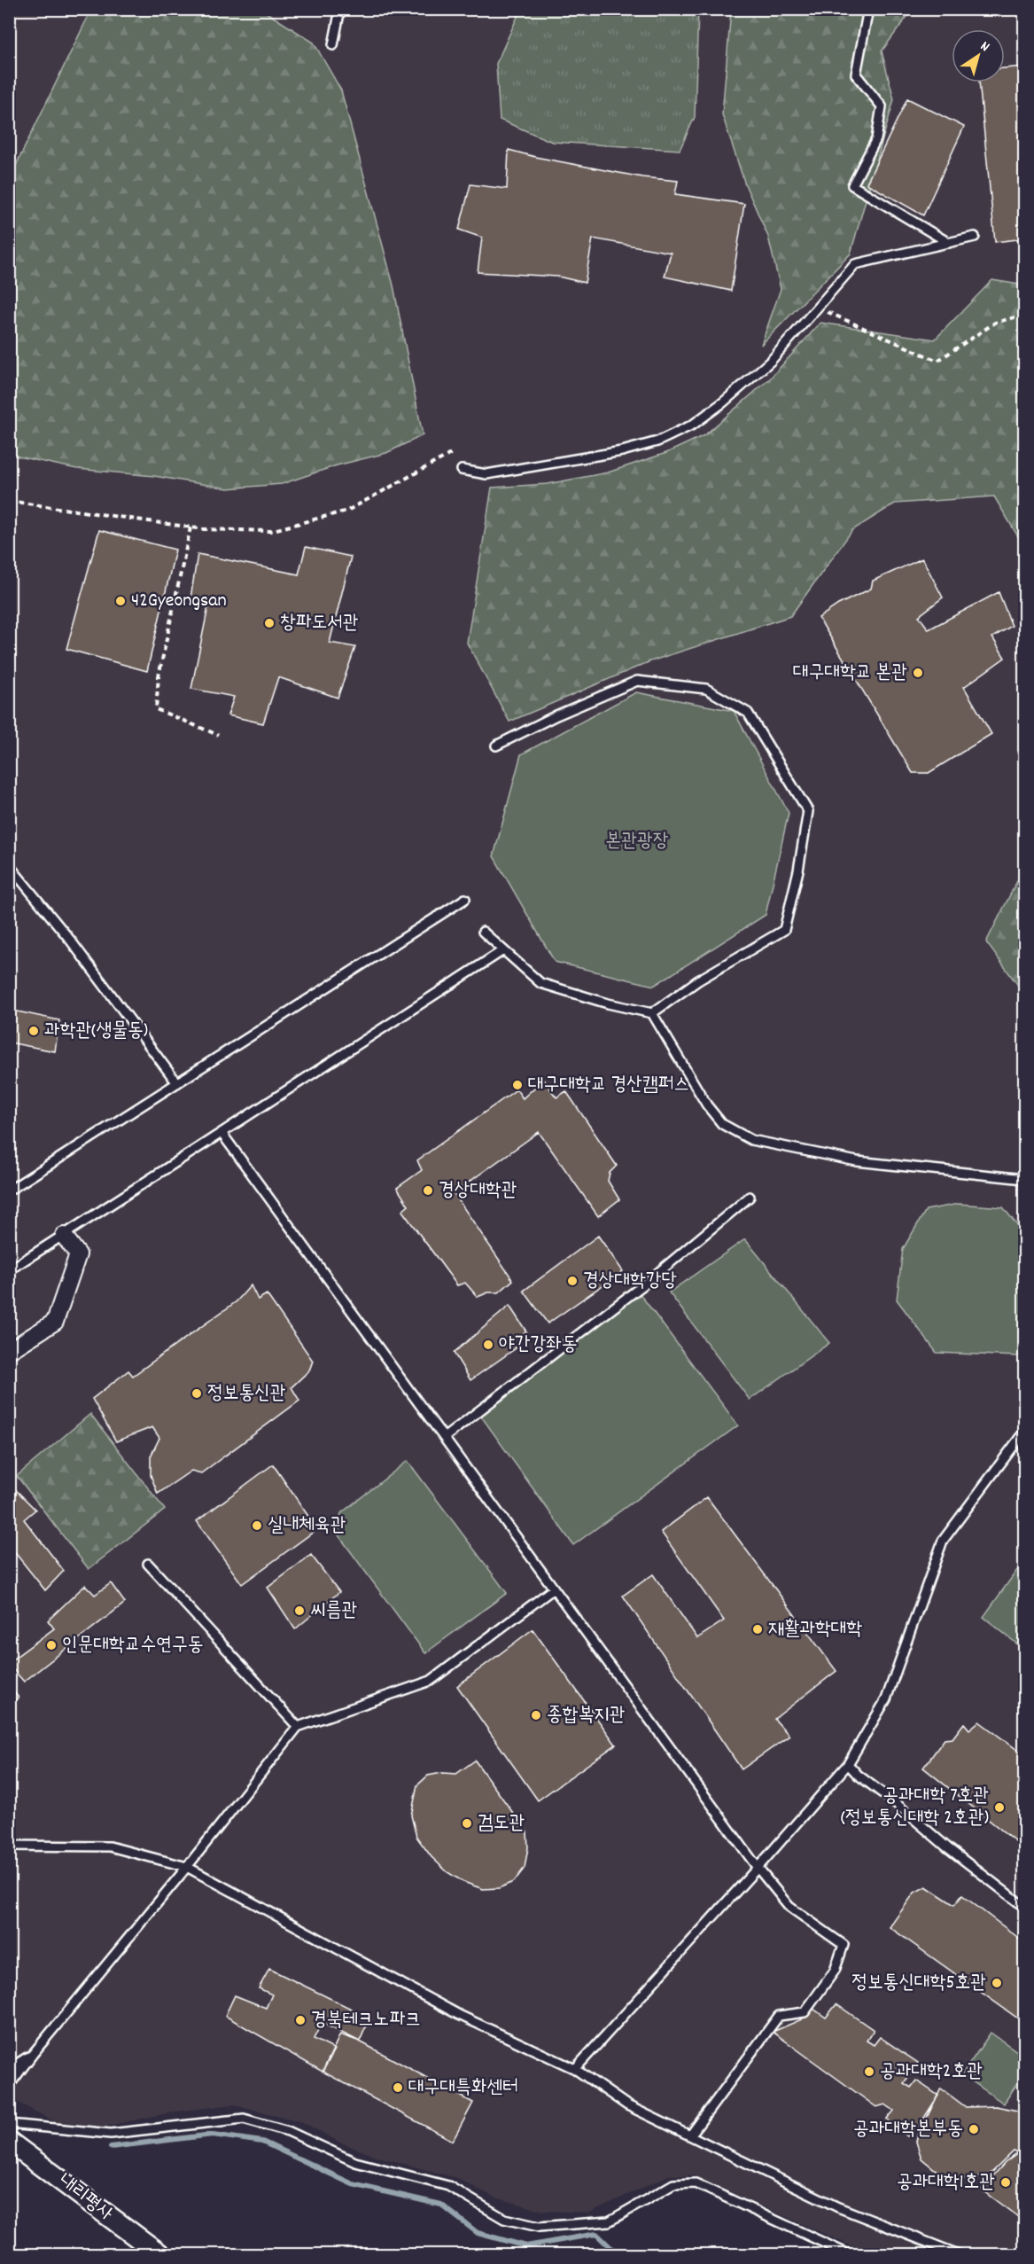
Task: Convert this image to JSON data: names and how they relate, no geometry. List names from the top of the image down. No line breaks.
{"streets":{"street":["내리평사"]},"parks":["본관광장"],"places":["42Gyeongsan","창파도서관","대구대학교 본관","과학관(생물동)","대구대학교 경산캠퍼스","경상대학관","경상대학강당","야간강좌동","정보통신관","실내체육관","씨름관","재활과학대학","인문대학교수연구동","종합복지관","공과대학 7호관 (정보통신대학 2호관)","검도관","정보통신대학5호관","경북테크노파크","공과대학2호관","대구대특화센터","공과대학본부동","공과대학1호관"],"north":"top right"}
